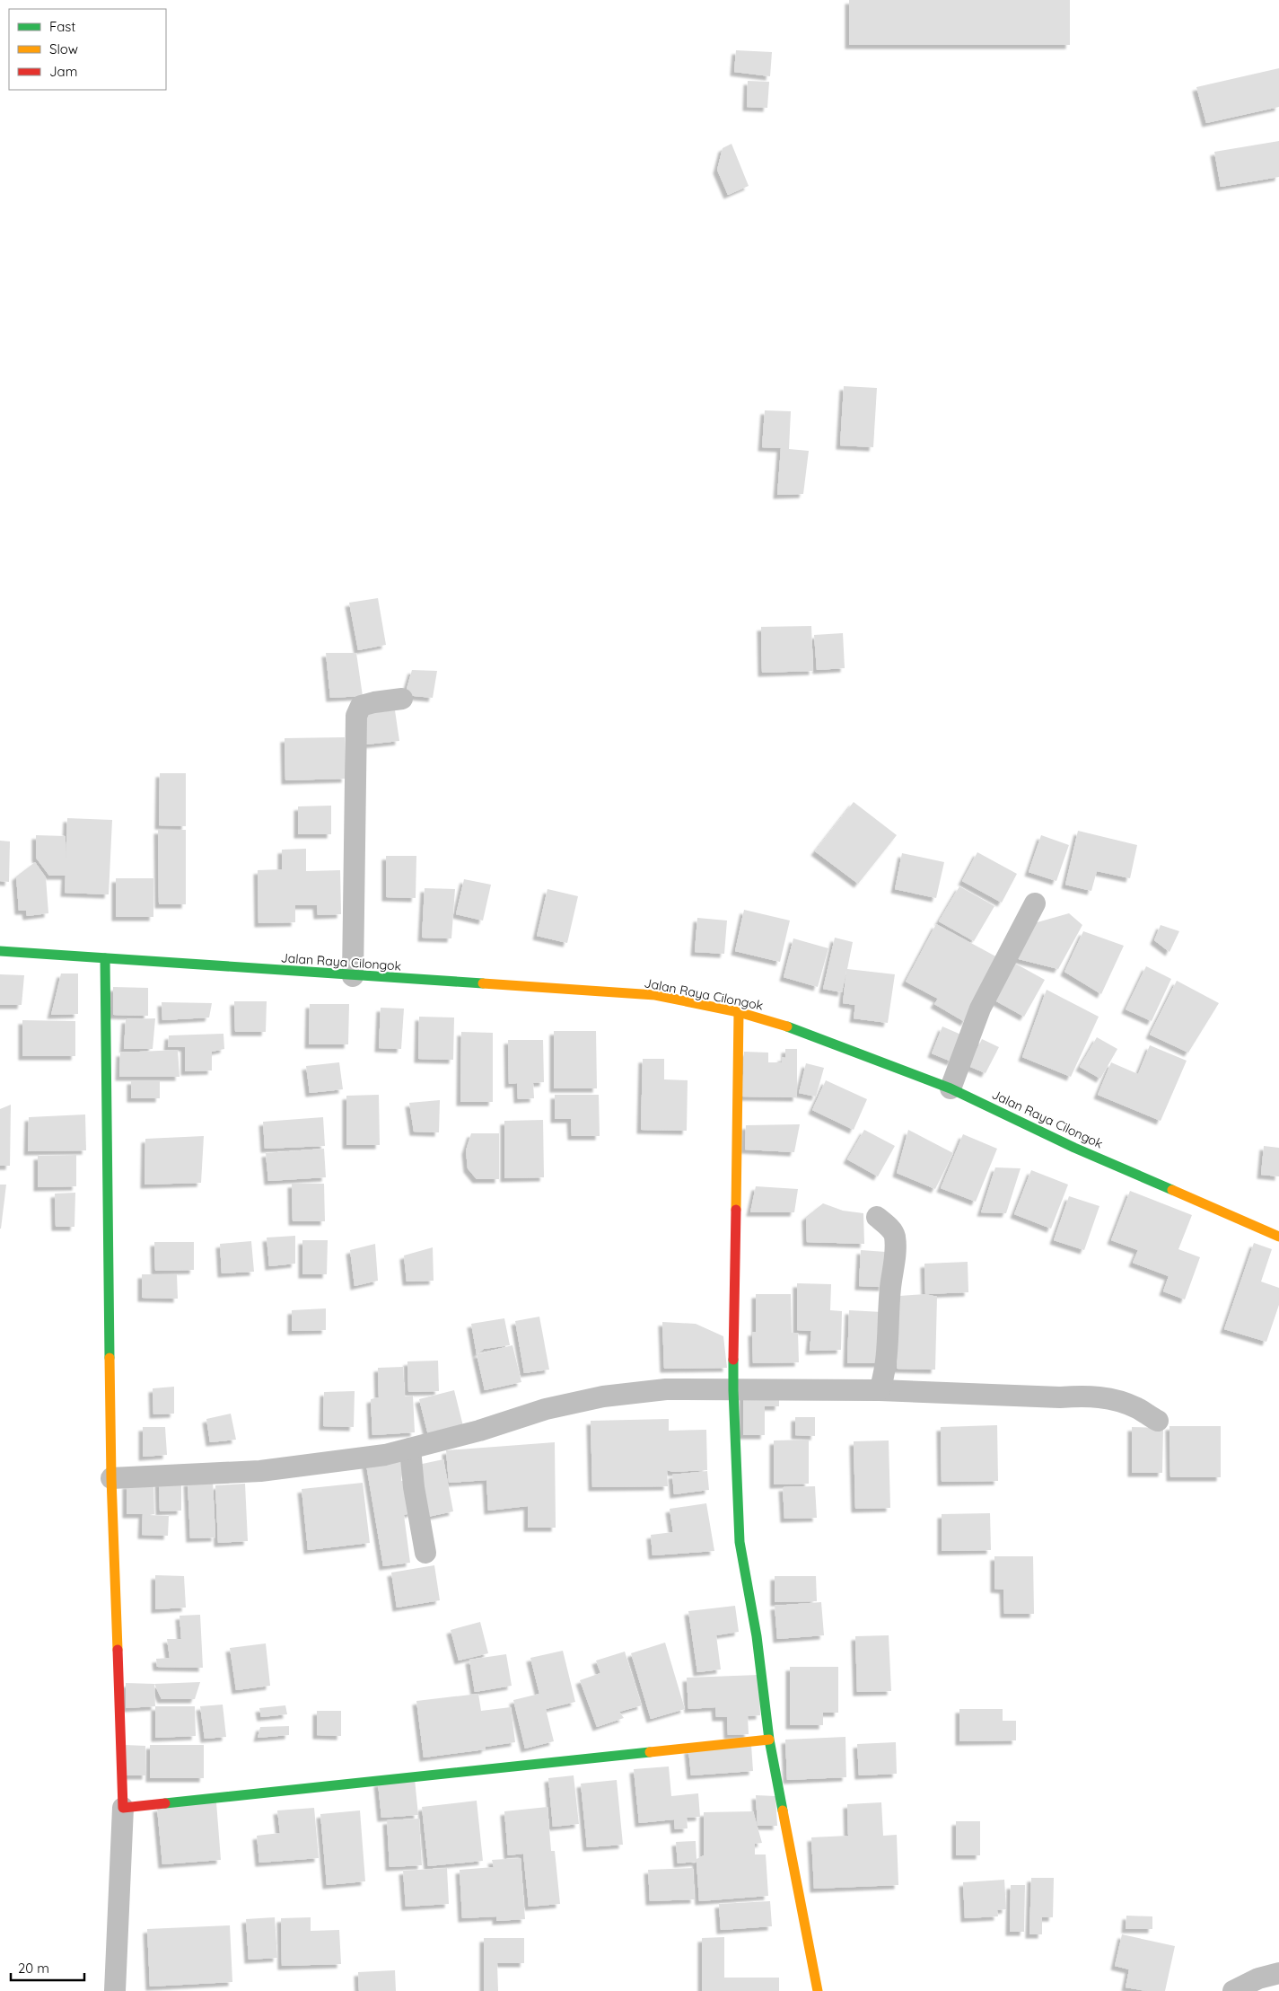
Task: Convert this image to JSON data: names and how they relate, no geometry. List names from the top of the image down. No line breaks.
{"streets":{"main road":["Jalan Raya Cilongok"]},"legend":["Fast","Slow","Jam"],"scale_bar":"20 m"}
